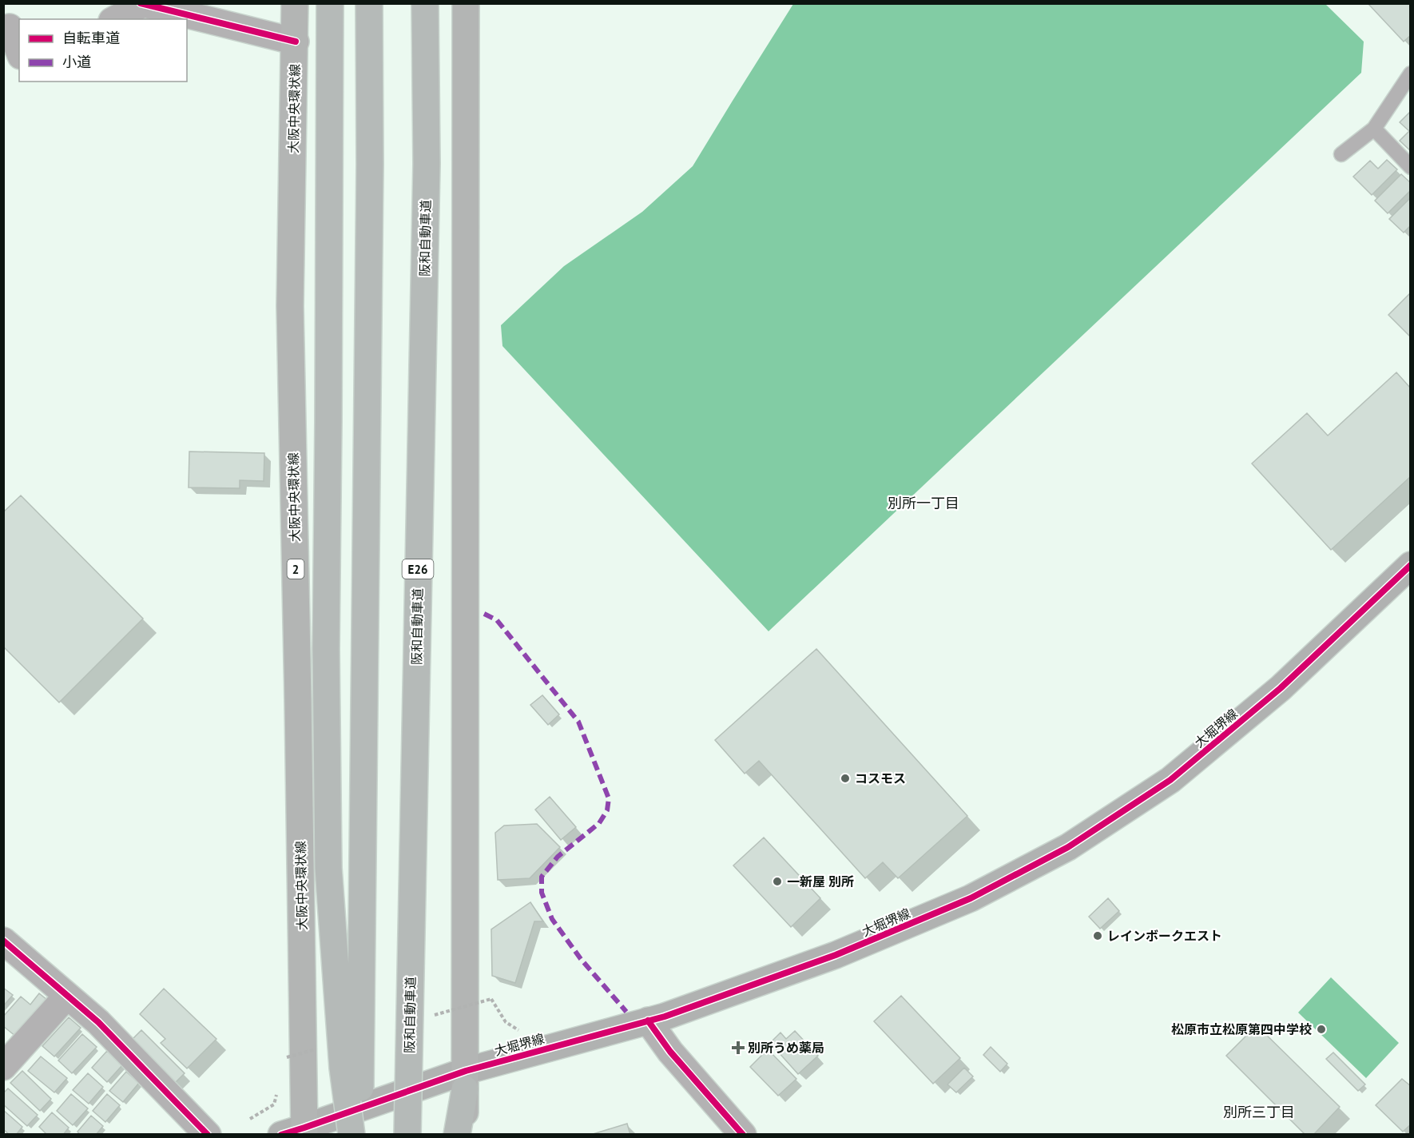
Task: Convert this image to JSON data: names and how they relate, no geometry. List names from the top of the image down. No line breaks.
{"streets":{"highway":["阪和自動車道","E26"],"main road":["大阪中央環状線","2","大堀堺線"]},"crossings":[["大阪中央環状線","大堀堺線"]],"districts":["別所一丁目","別所三丁目"],"places":{"other":["コスモス","一新屋 別所","レインボークエスト","松原市立松原第四中学校"],"health":["別所うめ薬局"]},"legend":["自転車道","小道"]}
